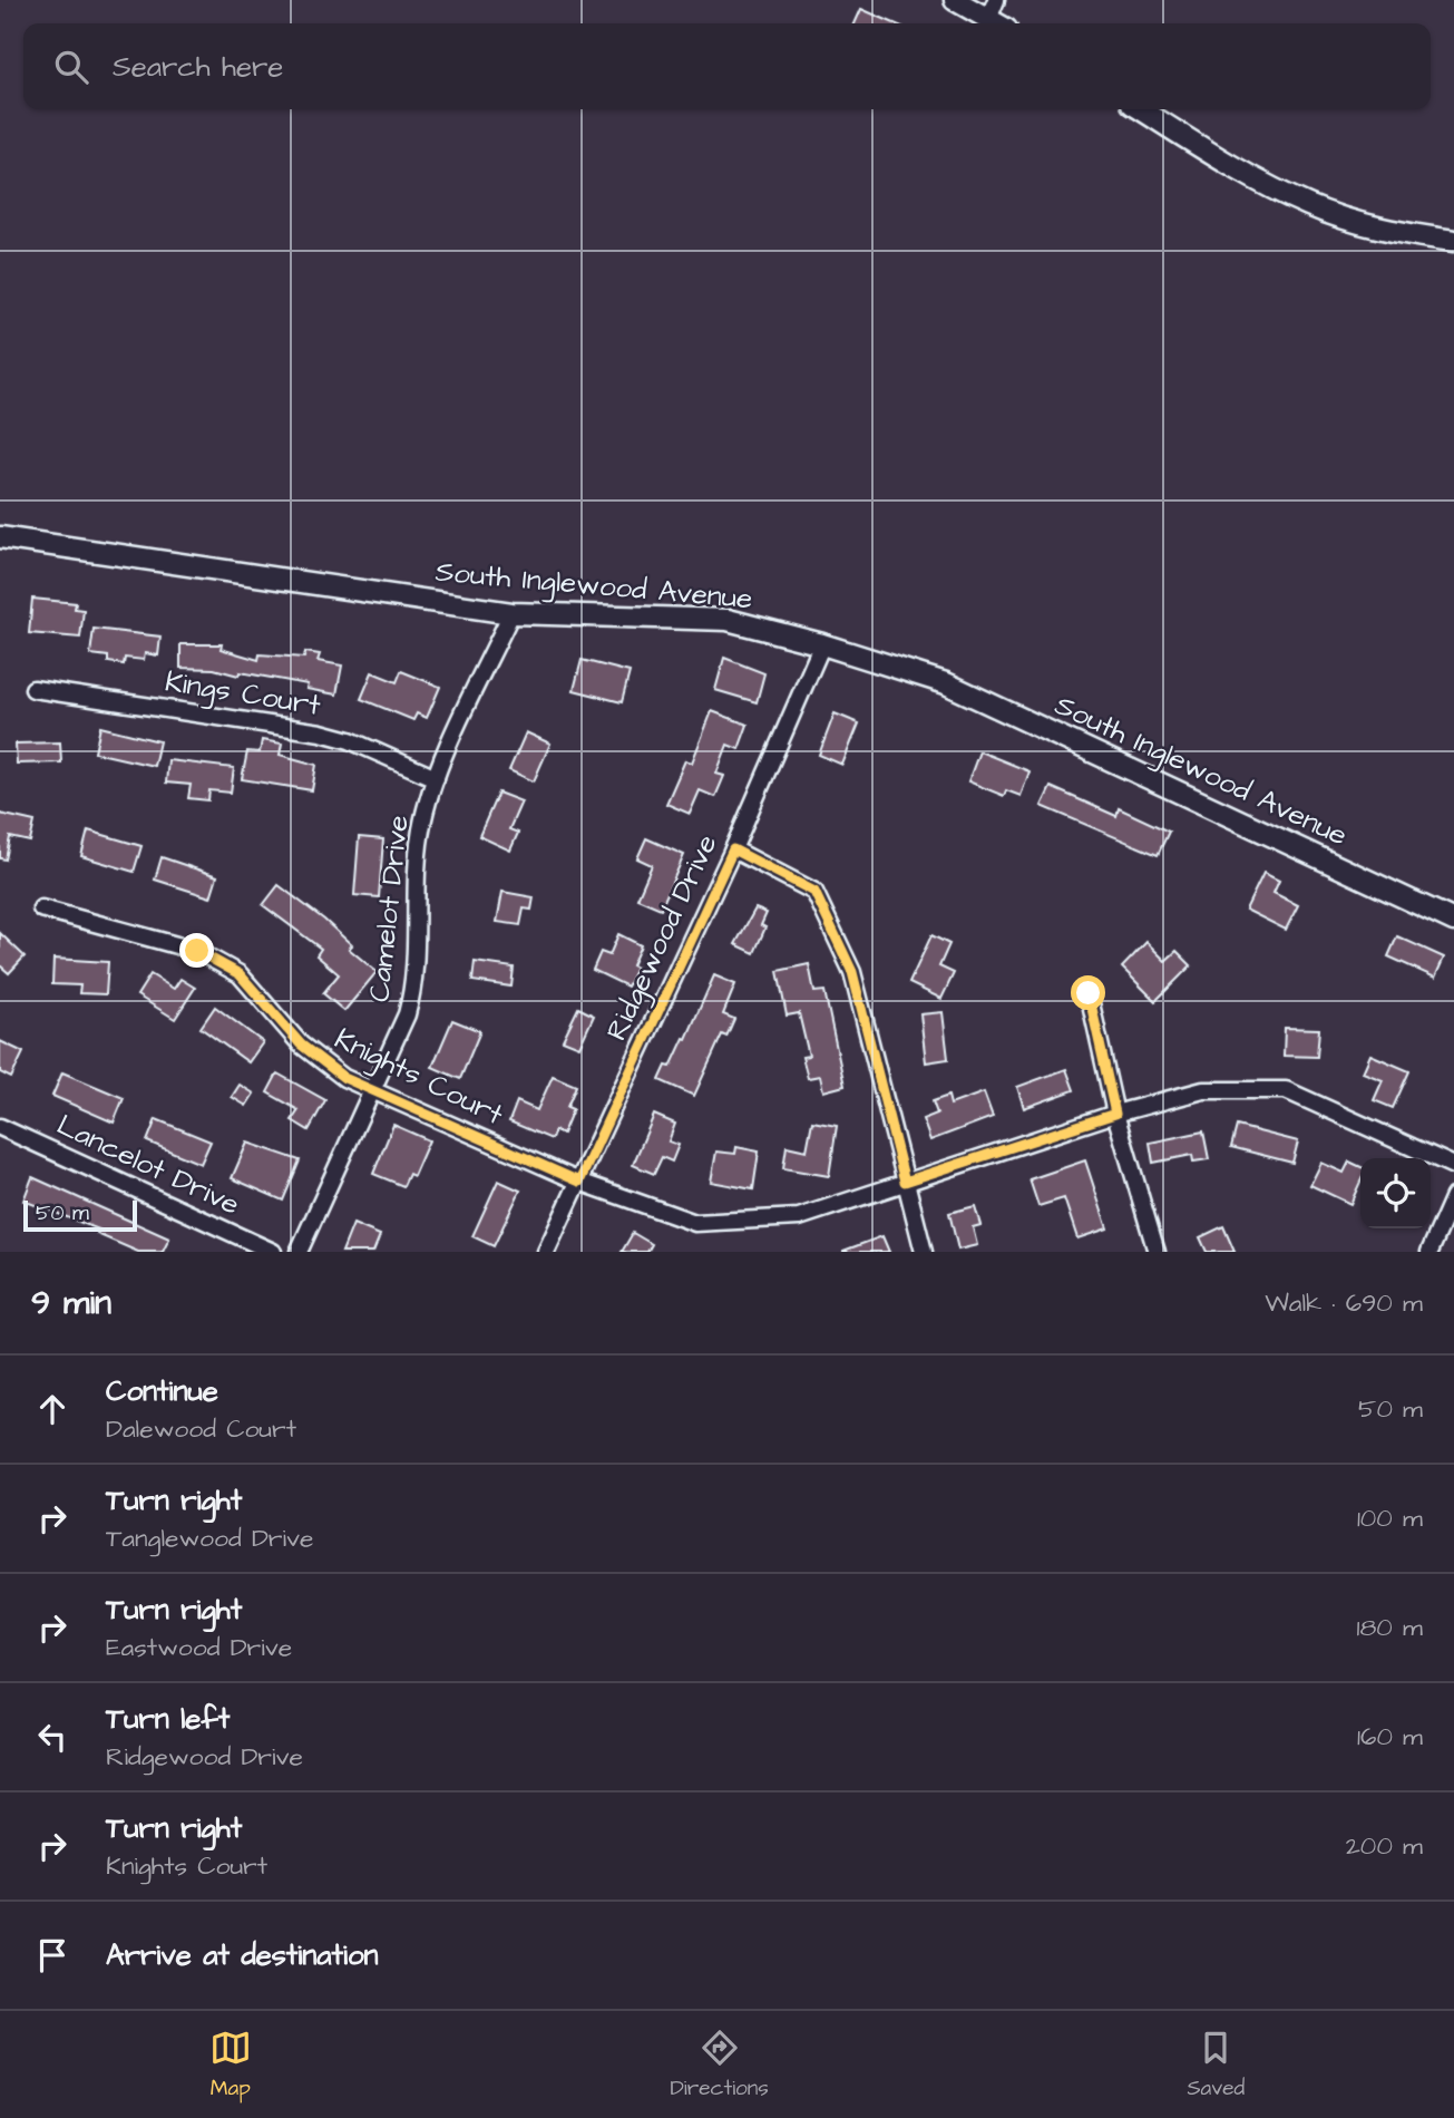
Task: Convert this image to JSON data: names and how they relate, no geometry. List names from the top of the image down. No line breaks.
{"streets":{"street":["South Inglewood Avenue","Kings Court","Camelot Drive","Ridgewood Drive","Knights Court","Lancelot Drive"]},"crossings":[["South Inglewood Avenue","Camelot Drive"],["South Inglewood Avenue","Ridgewood Drive"],["Kings Court","Camelot Drive"],["Camelot Drive","Knights Court"],["Ridgewood Drive","Knights Court"]],"scale_bar":"50 m","page":{"search":"Search here","scale":"50 m","heading":["9 min","Walk · 690 m"],"list":[["Continue","Dalewood Court","50 m"],["Turn right","Tanglewood Drive","100 m"],["Turn right","Eastwood Drive","180 m"],["Turn left","Ridgewood Drive","160 m"],["Turn right","Knights Court","200 m"],"Arrive at destination"],"nav":["Map","Directions","Saved"]}}
